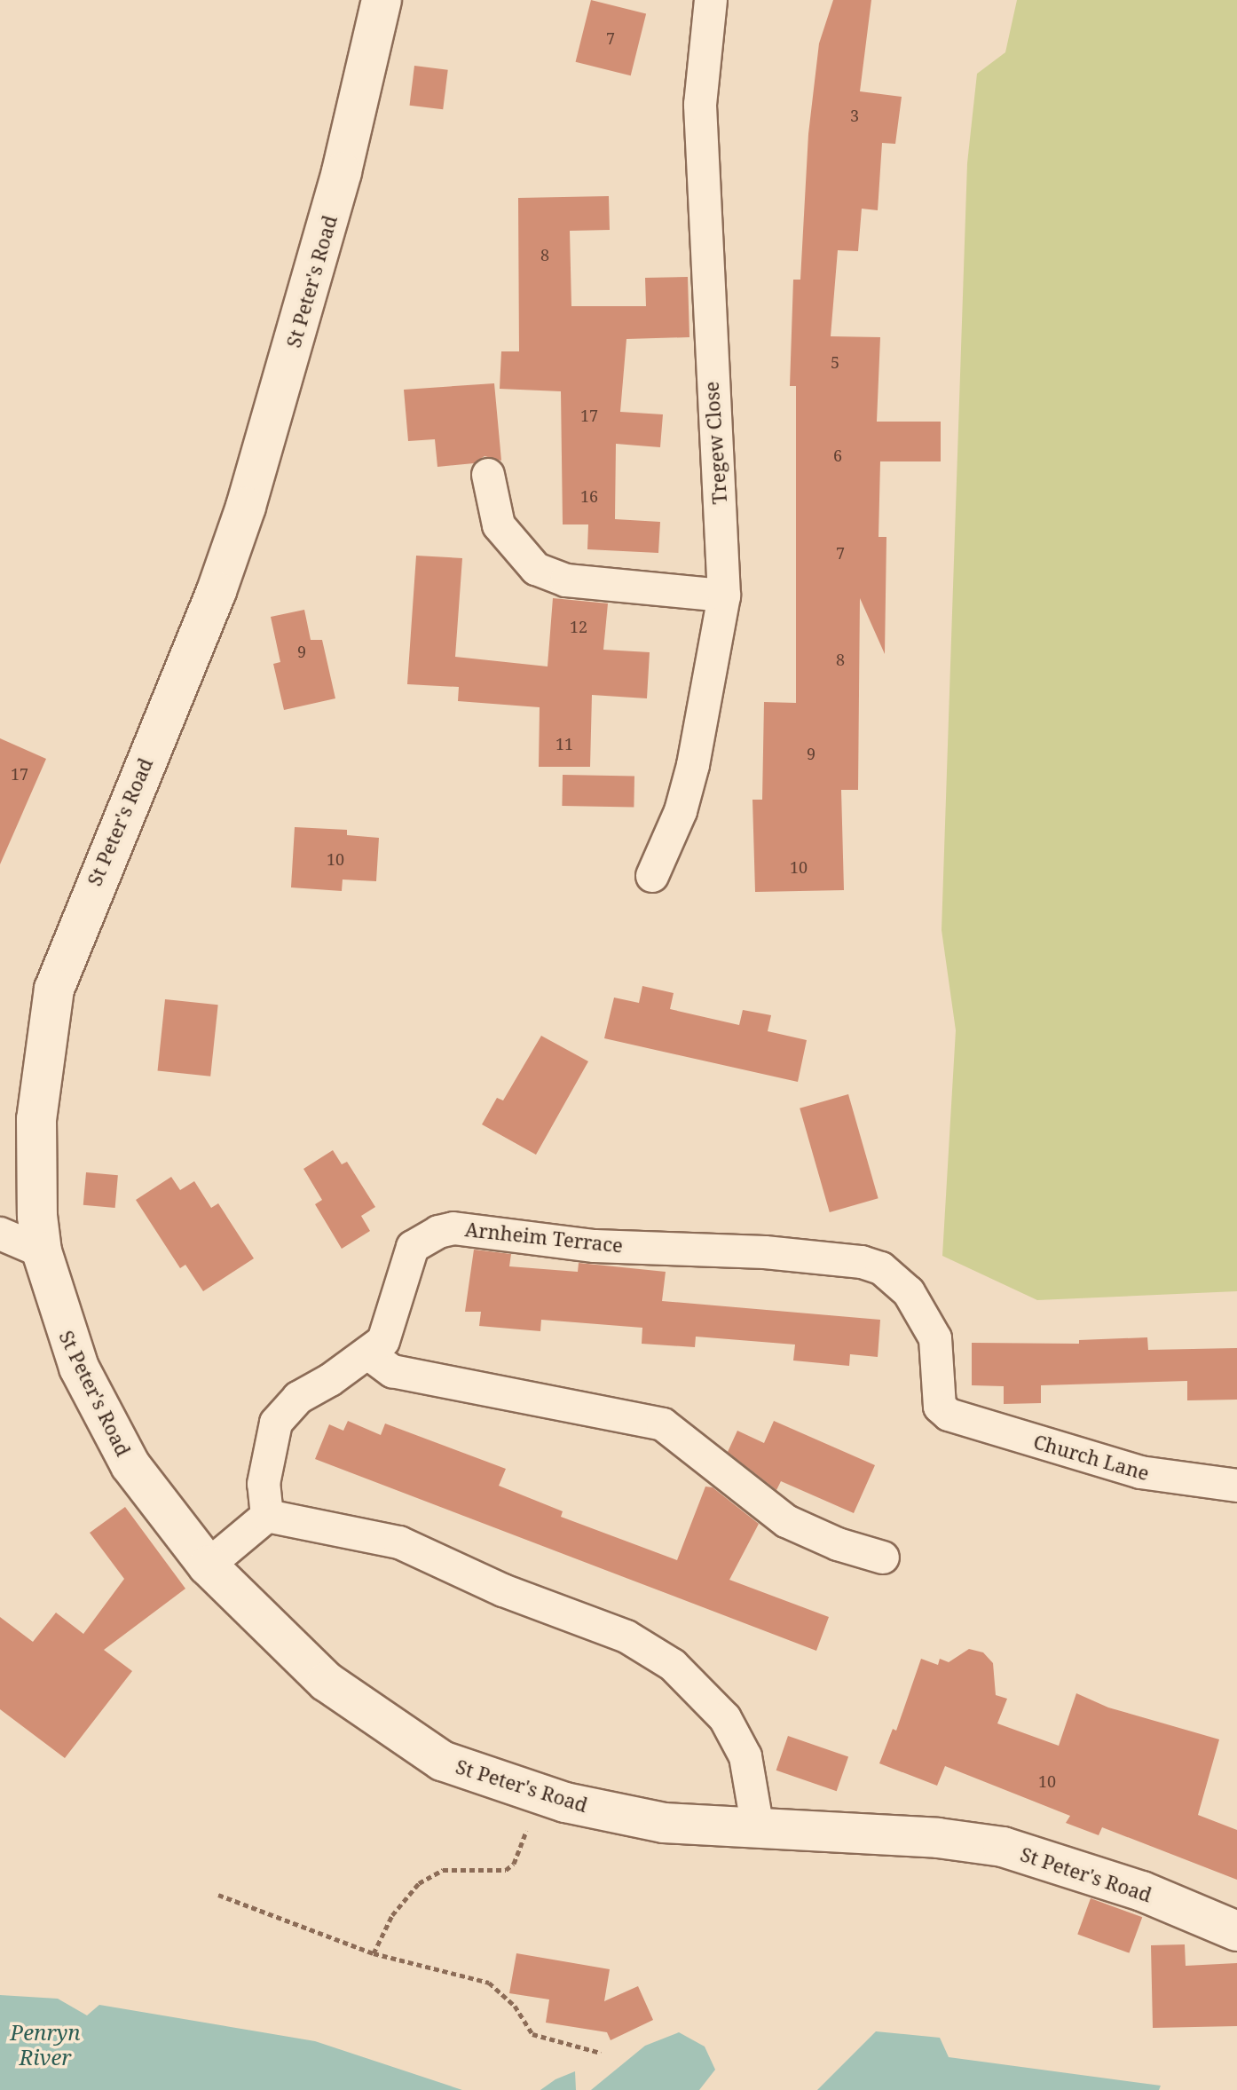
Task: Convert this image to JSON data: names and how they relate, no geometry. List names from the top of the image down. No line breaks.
{"streets":{"street":["St Peter's Road","Tregew Close","Arnheim Terrace","Church Lane"]},"crossings":[["Arnheim Terrace","Church Lane"]],"water":["Penryn River"],"house_numbers":["7","3","8","5","17","6","16","7","12","9","8","11","9","17","10","10","10"]}
